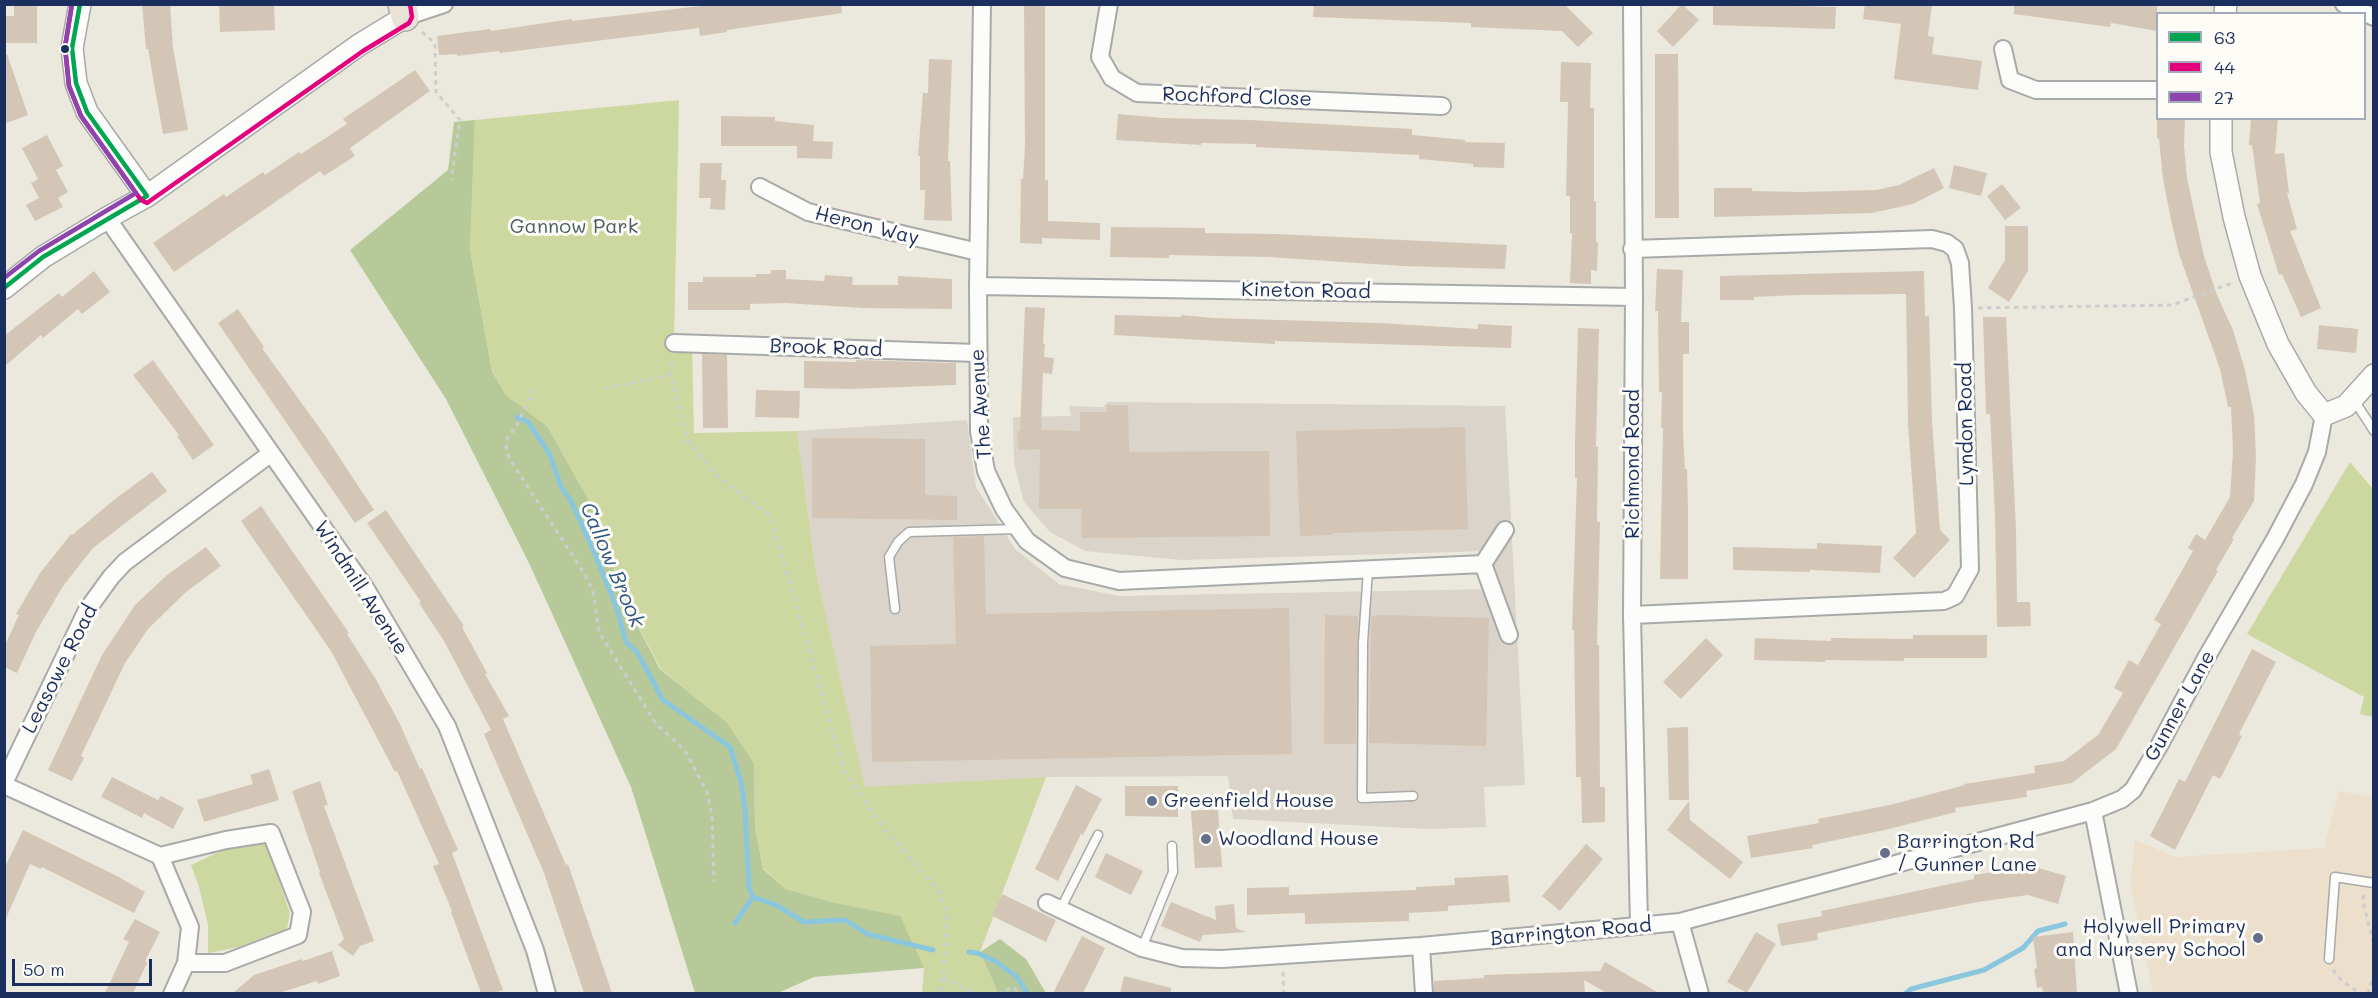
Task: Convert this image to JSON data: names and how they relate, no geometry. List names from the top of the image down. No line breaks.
{"streets":{"street":["Rochford Close","Heron Way","Kineton Road","Brook Road","The Avenue","Lyndon Road","Richmond Road","Windmill Avenue","Leasowe Road","Gunner Lane","Barrington Road"]},"crossings":[["Heron Way","The Avenue"],["Kineton Road","The Avenue"],["Kineton Road","Richmond Road"],["Brook Road","The Avenue"],["Lyndon Road","Richmond Road"],["Richmond Road","Barrington Road"],["Windmill Avenue","Leasowe Road"],["Gunner Lane","Barrington Road"]],"water":["Callow Brook"],"parks":["Gannow Park"],"places":["Greenfield House","Woodland House","Barrington Rd / Gunner Lane","Holywell Primary and Nursery School"],"lines":["transit line 63","transit line 44","transit line 27"],"legend":["63","44","27"],"scale_bar":"50 m"}
